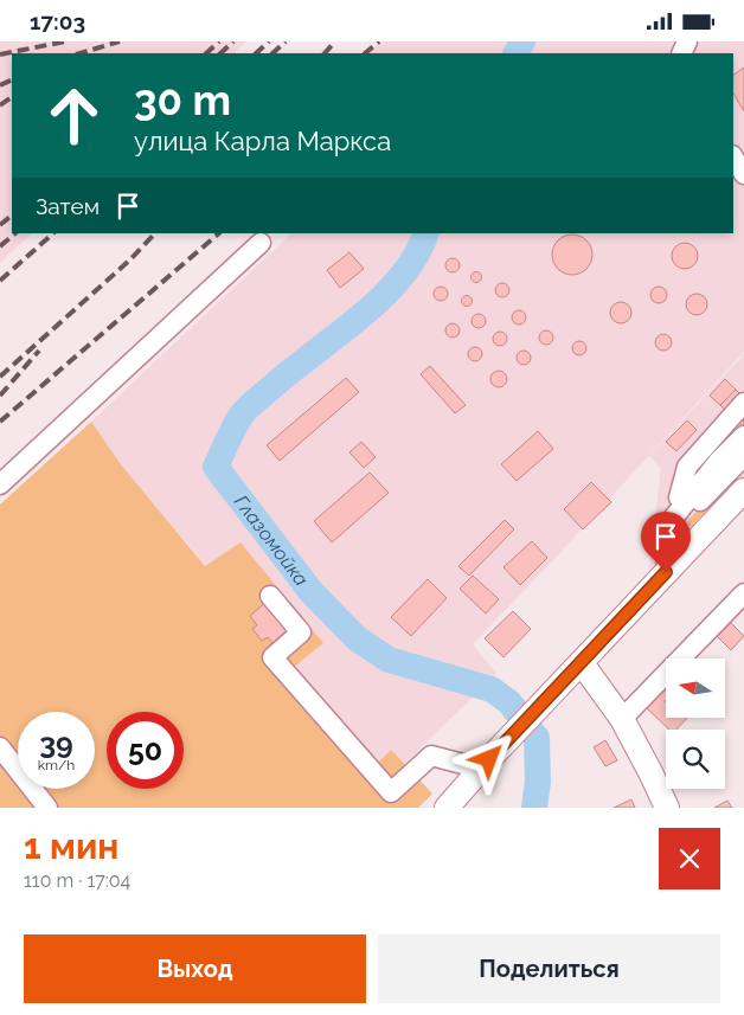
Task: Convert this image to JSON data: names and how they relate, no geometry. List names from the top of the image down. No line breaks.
{"water":["Глазомойка"],"north":"left","page":{"status":"17:03","turn":["30 m","улица Карла Маркса"],"then":"Затем","speed":"39 km/h","limit":"50","heading":["1 мин","110 m · 17:04"],"buttons":["Выход","Поделиться"]}}
